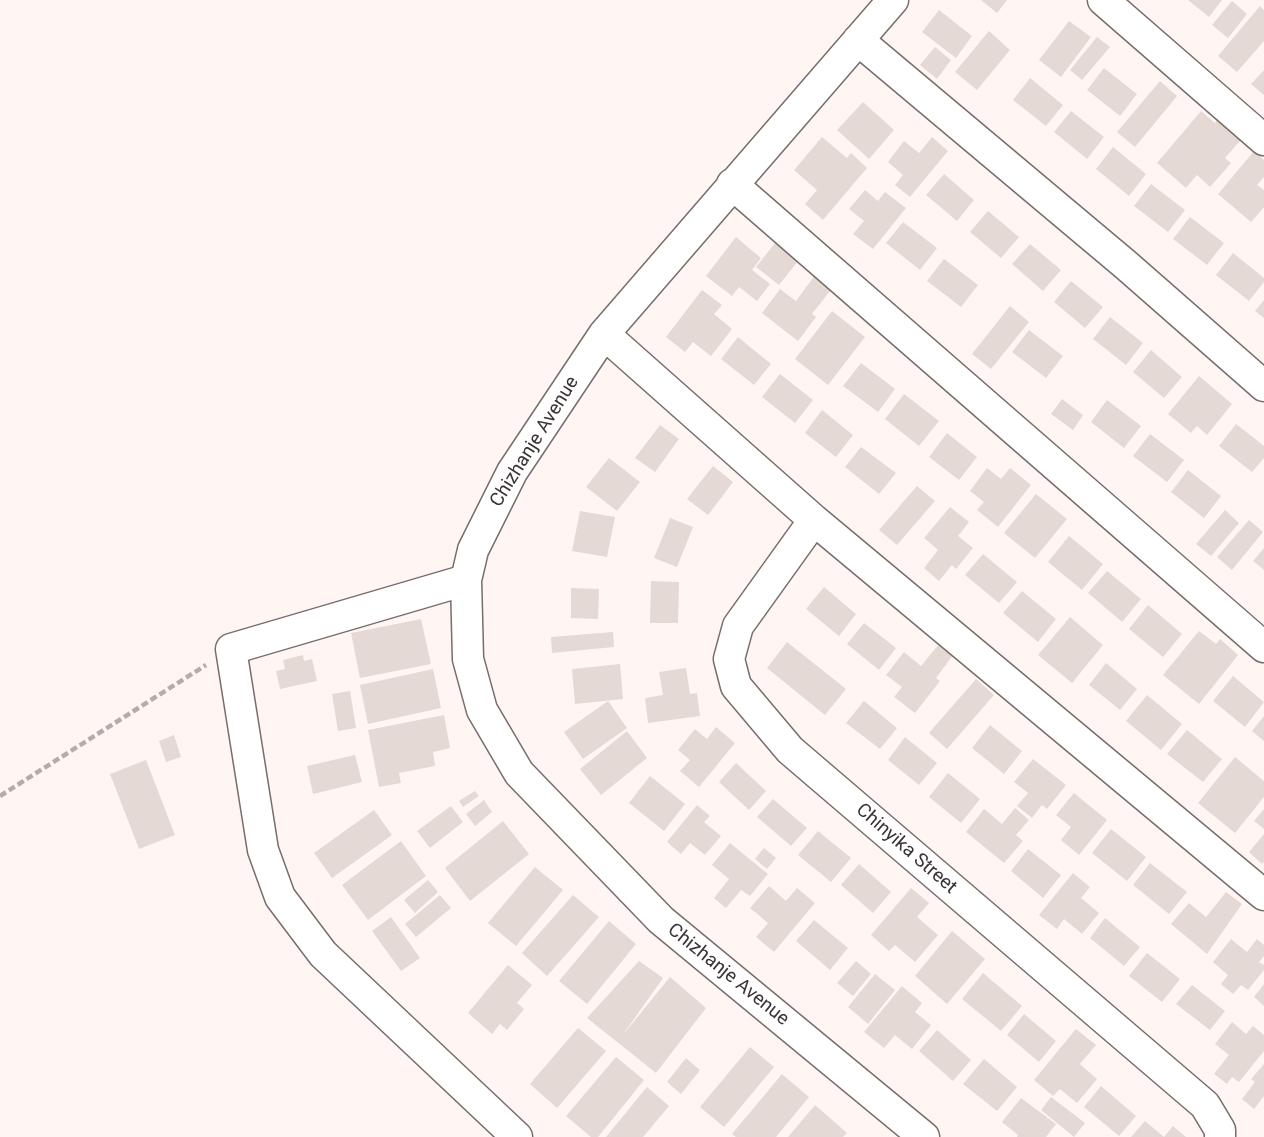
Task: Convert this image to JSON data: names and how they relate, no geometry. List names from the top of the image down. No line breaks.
{"streets":{"street":["Chizhanje Avenue","Chinyika Street"]}}
